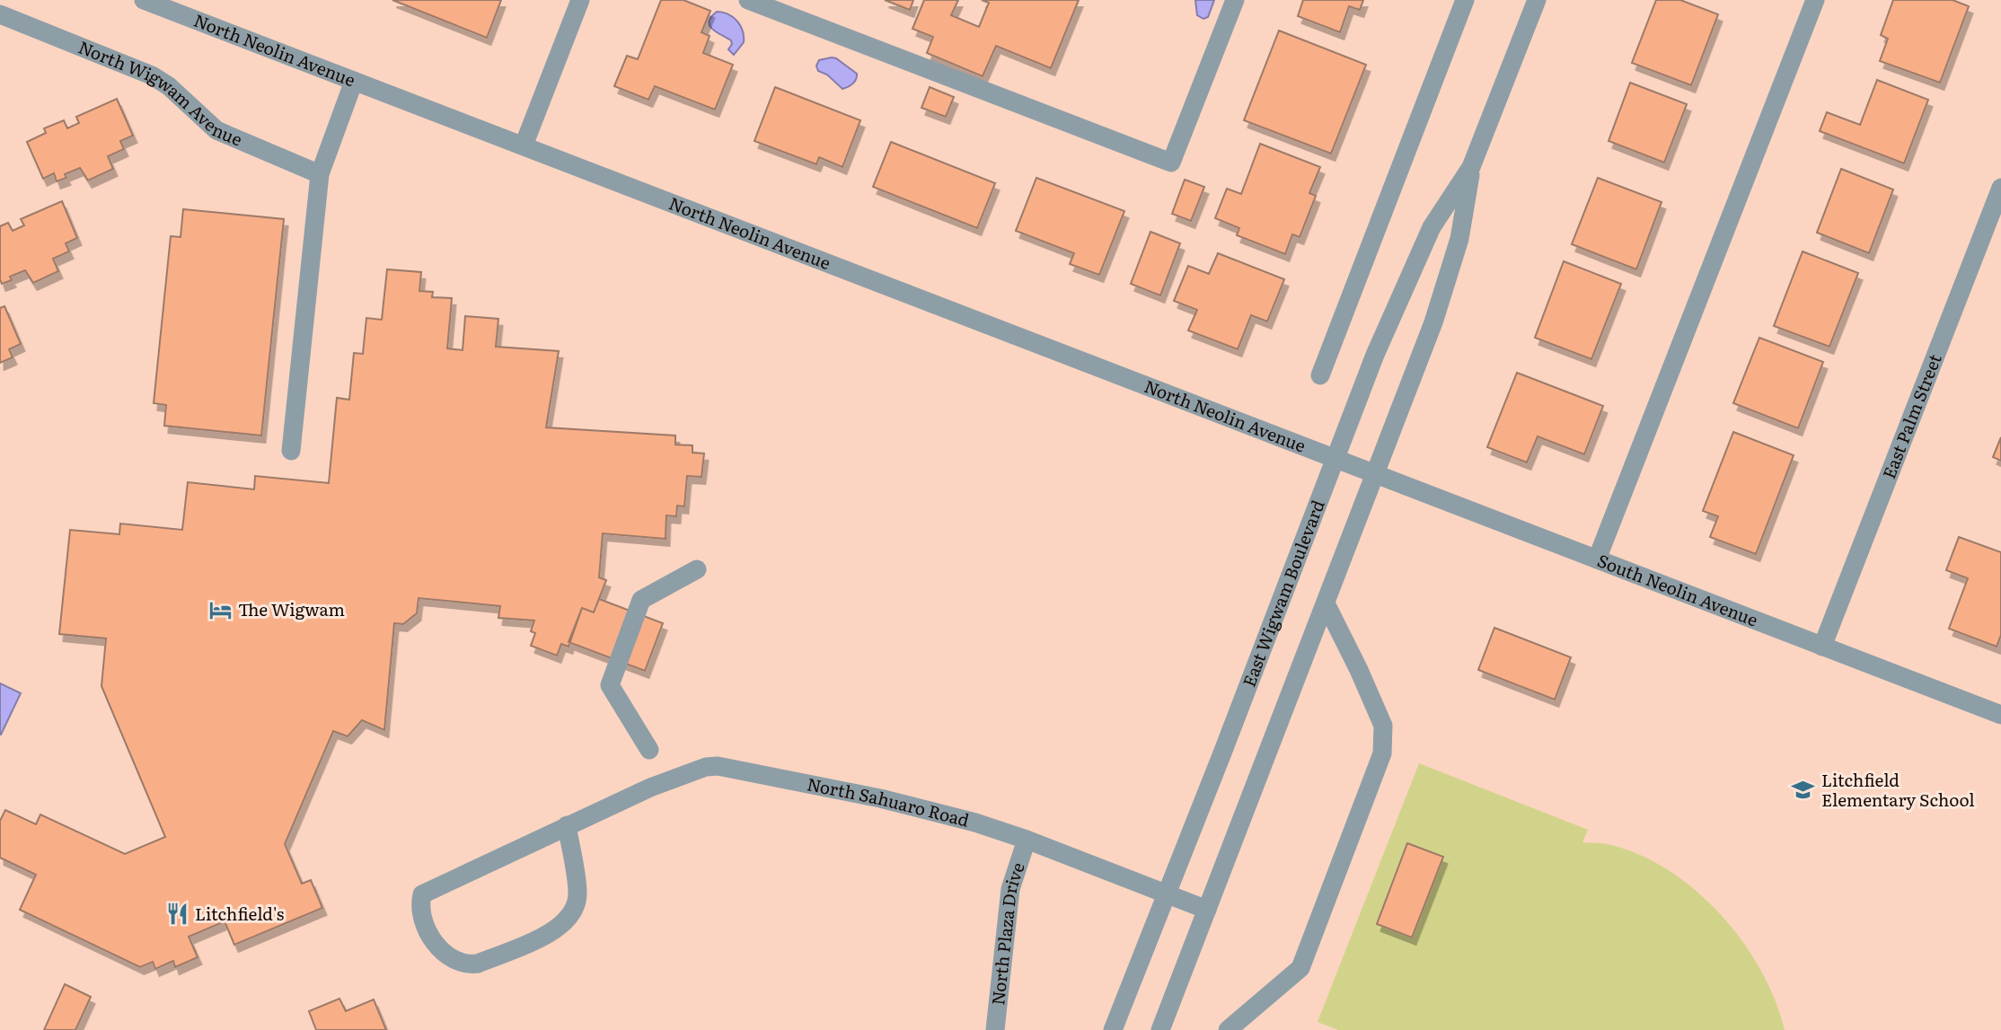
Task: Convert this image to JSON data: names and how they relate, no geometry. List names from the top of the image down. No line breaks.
{"streets":{"street":["North Neolin Avenue","North Wigwam Avenue","East Palm Street","South Neolin Avenue","East Wigwam Boulevard","North Sahuaro Road","North Plaza Drive"]},"crossings":[["North Neolin Avenue","South Neolin Avenue"],["North Neolin Avenue","East Wigwam Boulevard"],["East Palm Street","South Neolin Avenue"],["South Neolin Avenue","East Wigwam Boulevard"],["East Wigwam Boulevard","North Sahuaro Road"],["North Sahuaro Road","North Plaza Drive"]],"places":{"hotel":["The Wigwam"],"school or university":["Litchfield Elementary School"],"restaurant":["Litchfield's"]}}
